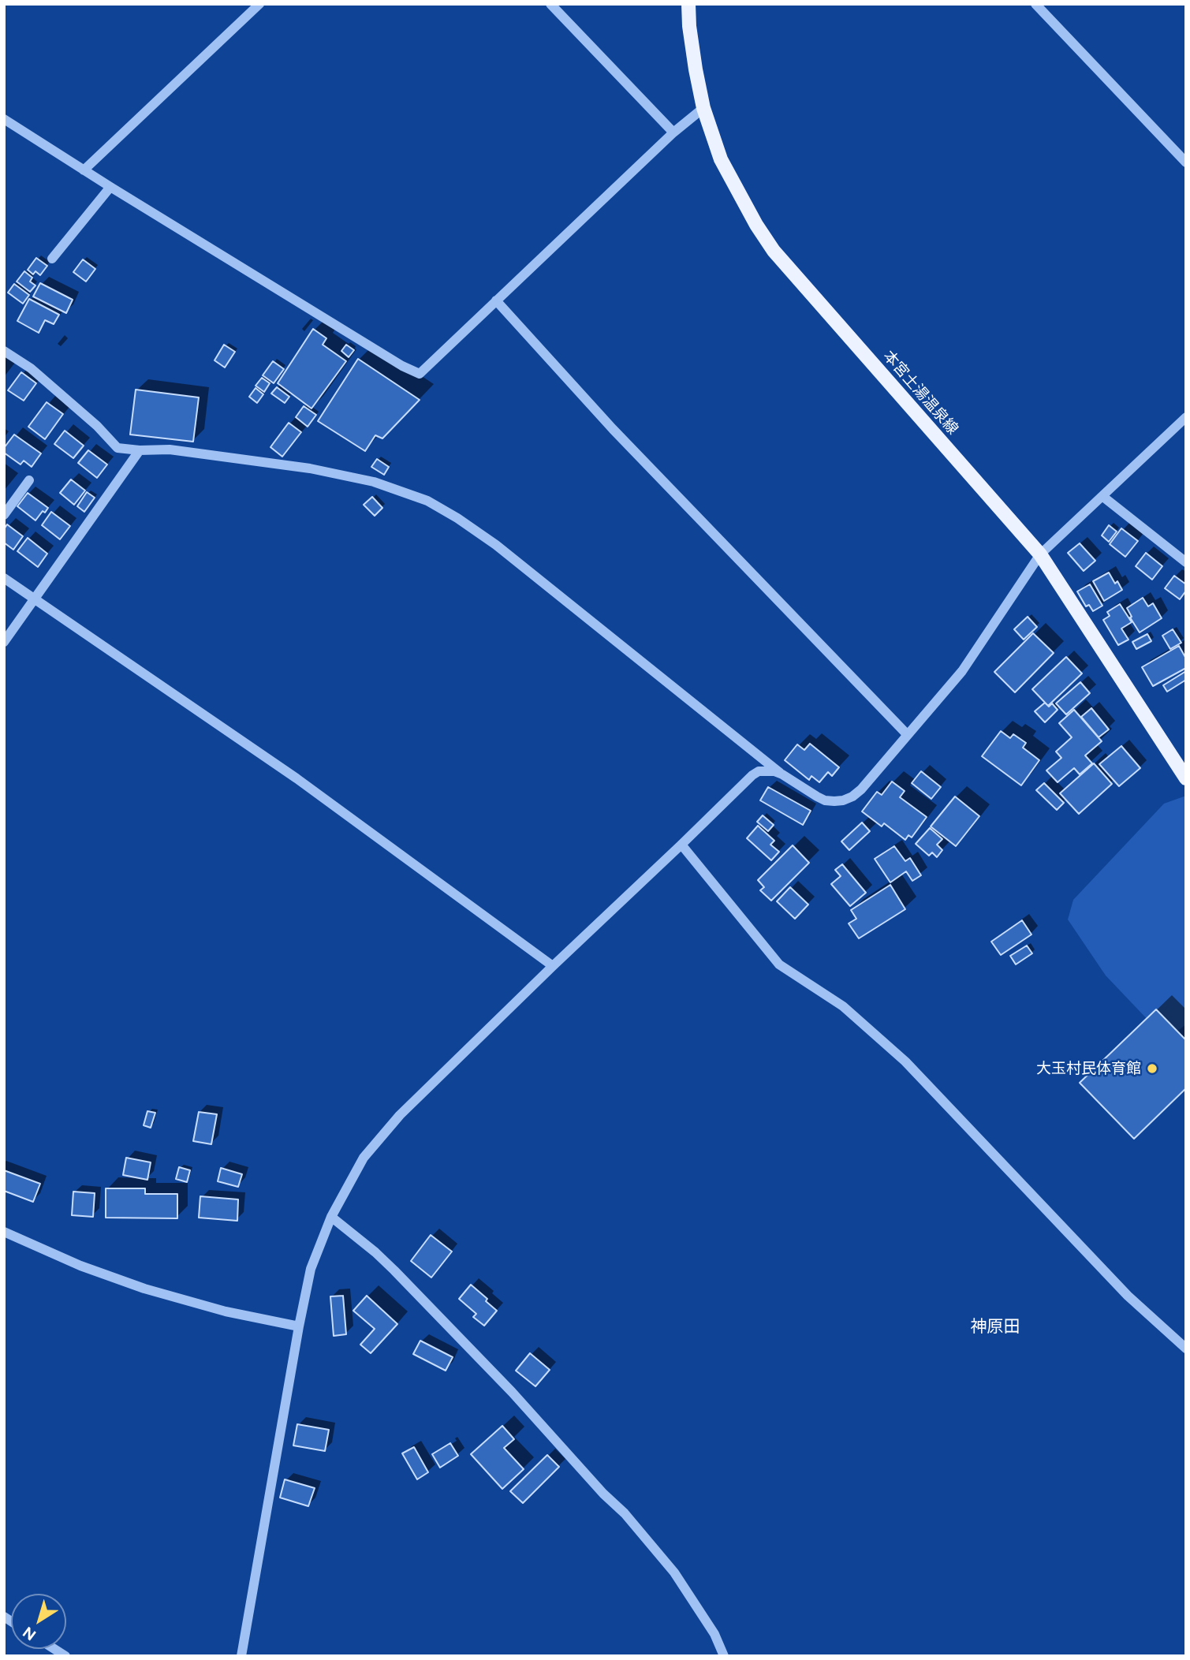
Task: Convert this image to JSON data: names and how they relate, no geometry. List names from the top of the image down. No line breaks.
{"streets":{"main road":["本宮土湯温泉線"]},"districts":["神原田"],"places":["大玉村民体育館"],"north":"bottom left"}
